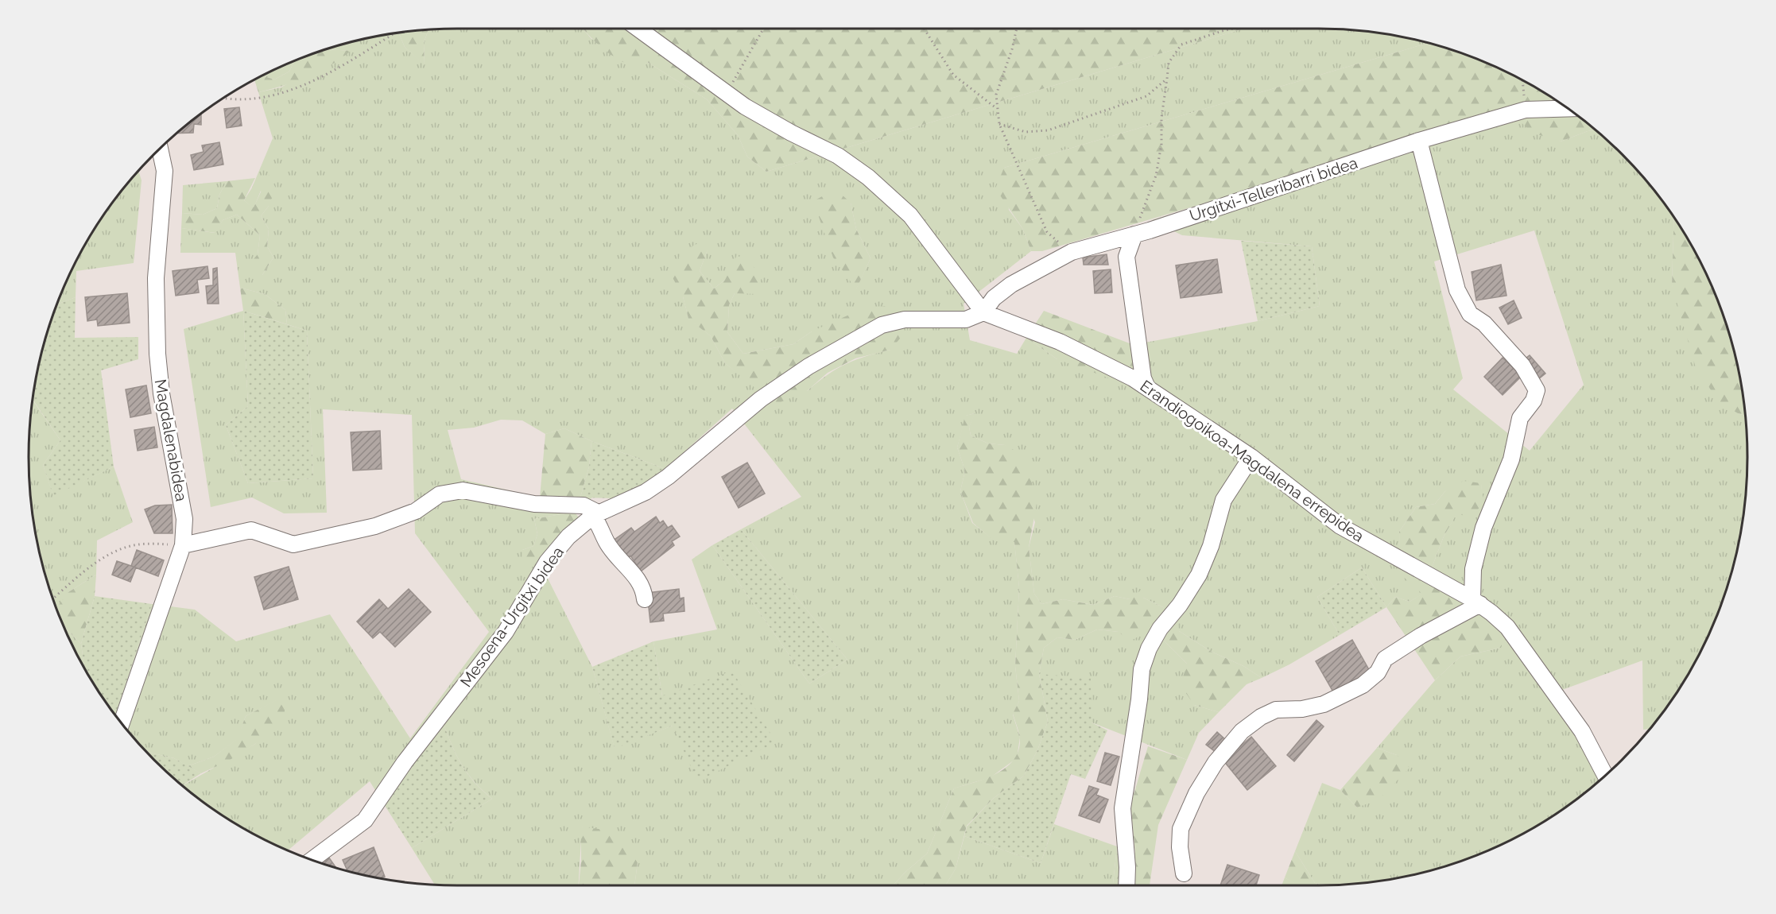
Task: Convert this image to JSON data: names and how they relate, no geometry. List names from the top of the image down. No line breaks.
{"streets":{"street":["Urgitxi-Telleribarri bidea","Magdalenabidea","Erandiogoikoa-Magdalena errepidea","Mesoena-Urgitxi bidea"]},"crossings":[["Urgitxi-Telleribarri bidea","Erandiogoikoa-Magdalena errepidea"],["Urgitxi-Telleribarri bidea","Mesoena-Urgitxi bidea"],["Erandiogoikoa-Magdalena errepidea","Mesoena-Urgitxi bidea"]]}
